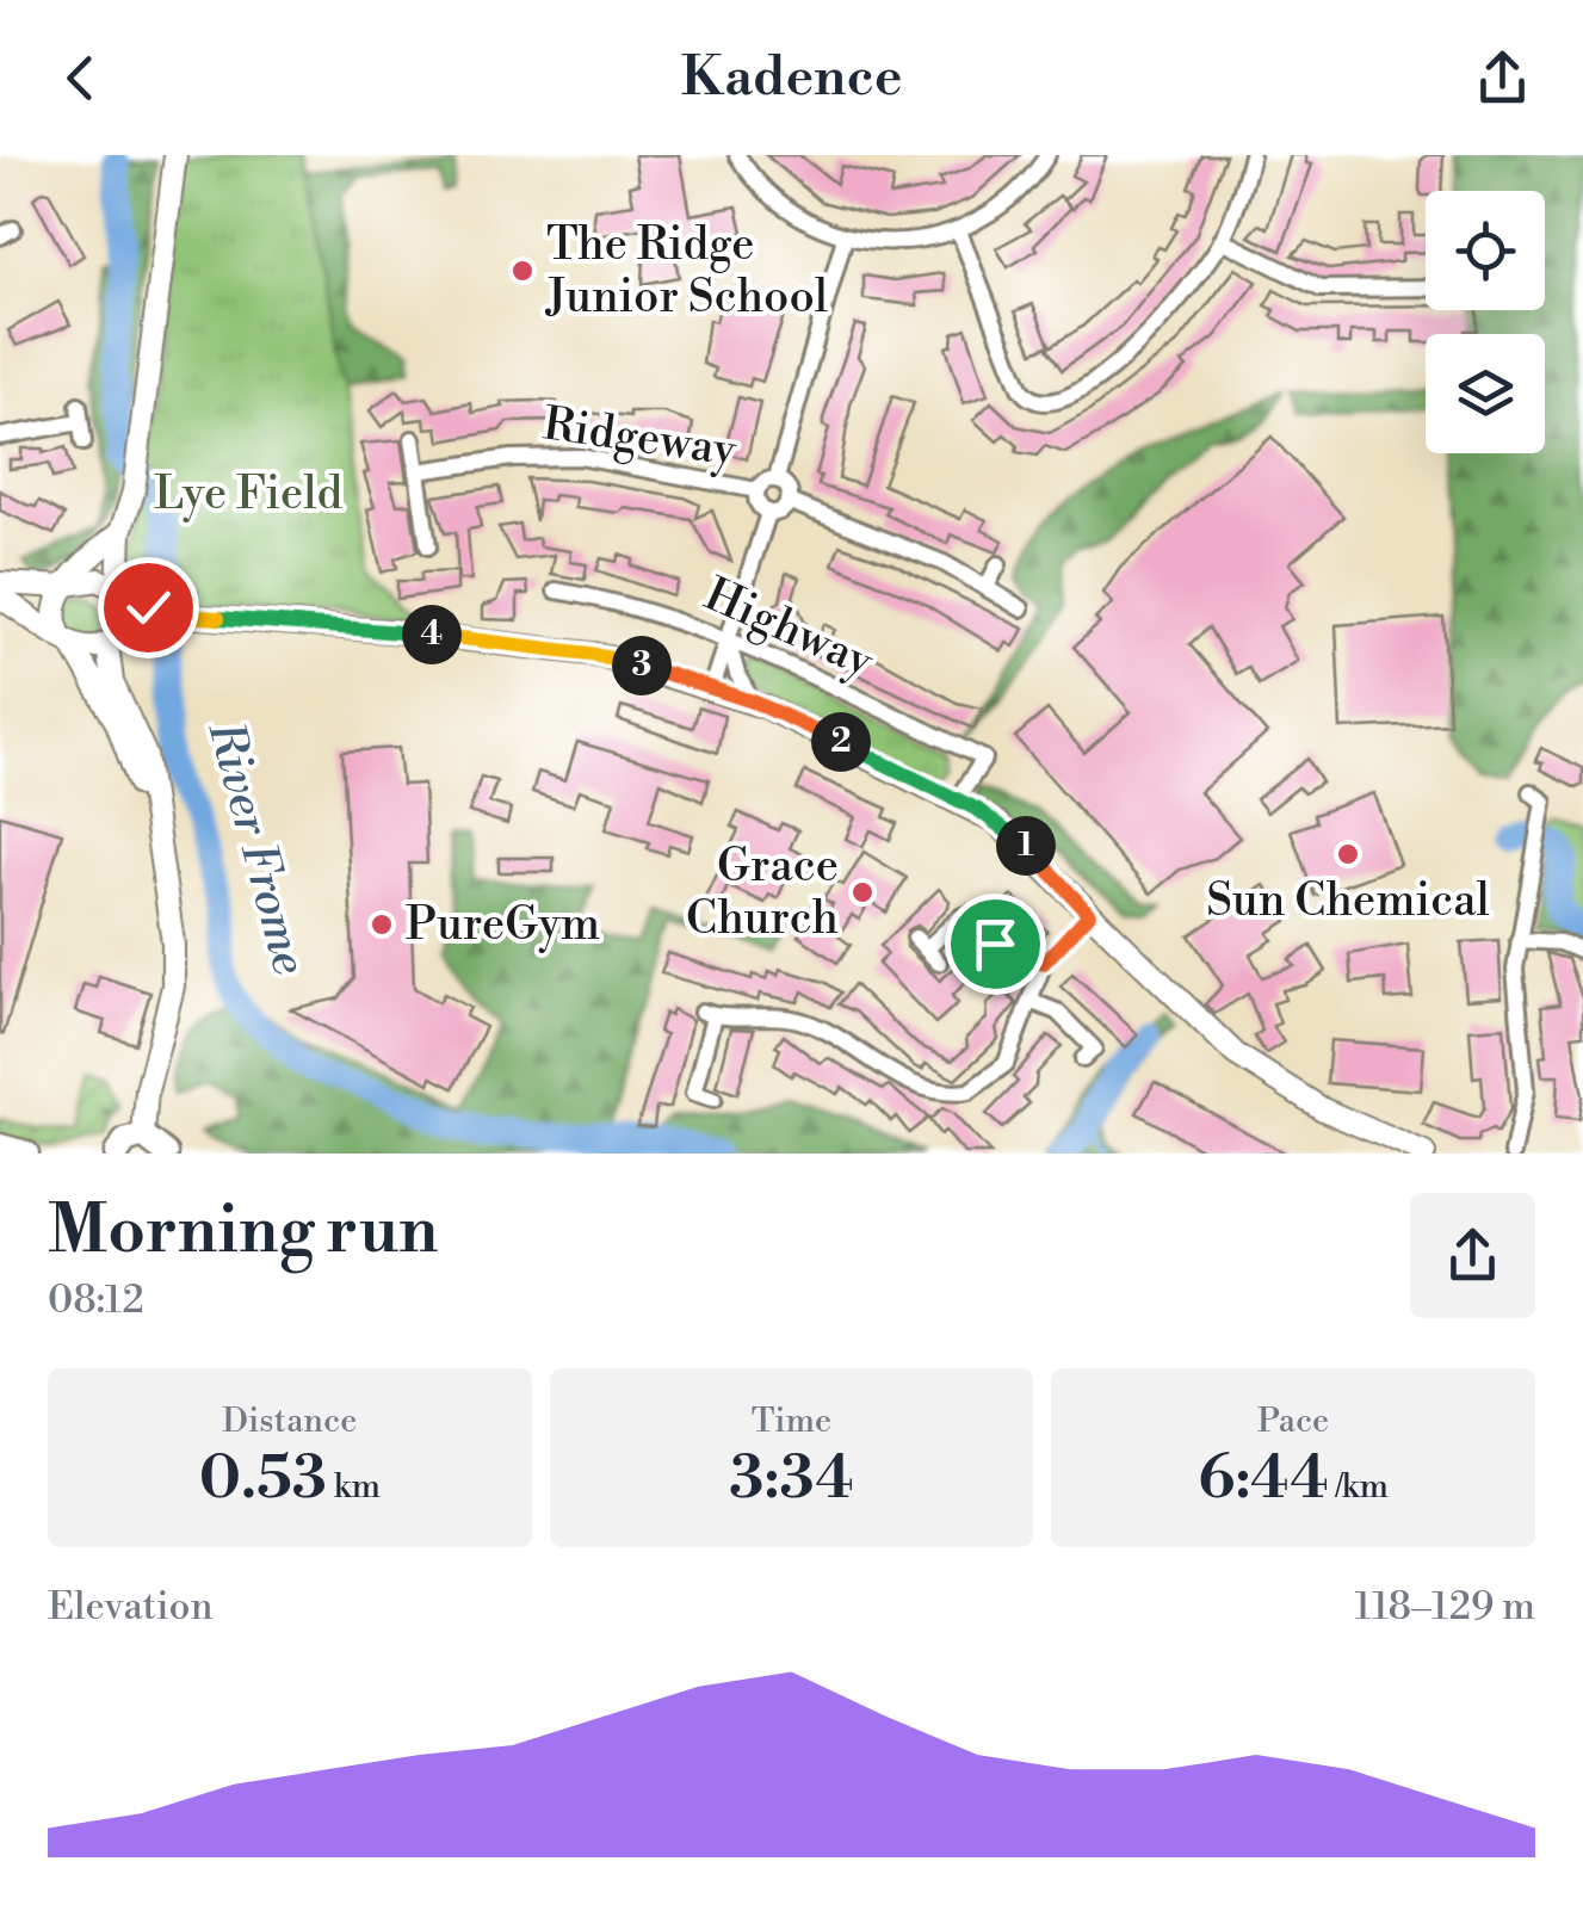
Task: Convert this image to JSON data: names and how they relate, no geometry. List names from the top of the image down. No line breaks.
{"streets":{"street":["Ridgeway","Highway"]},"water":["River Frome"],"parks":["Lye Field"],"places":["The Ridge Junior School","Sun Chemical","Grace Church","PureGym"],"page":{"header":"Kadence","pins":["4","3","2","1"],"heading":["Morning run","08:12"],"stats":[["Distance","0.53 km"],["Time","3:34"],["Pace","6:44 /km"]],"chart":["Elevation","118–129 m"]}}
